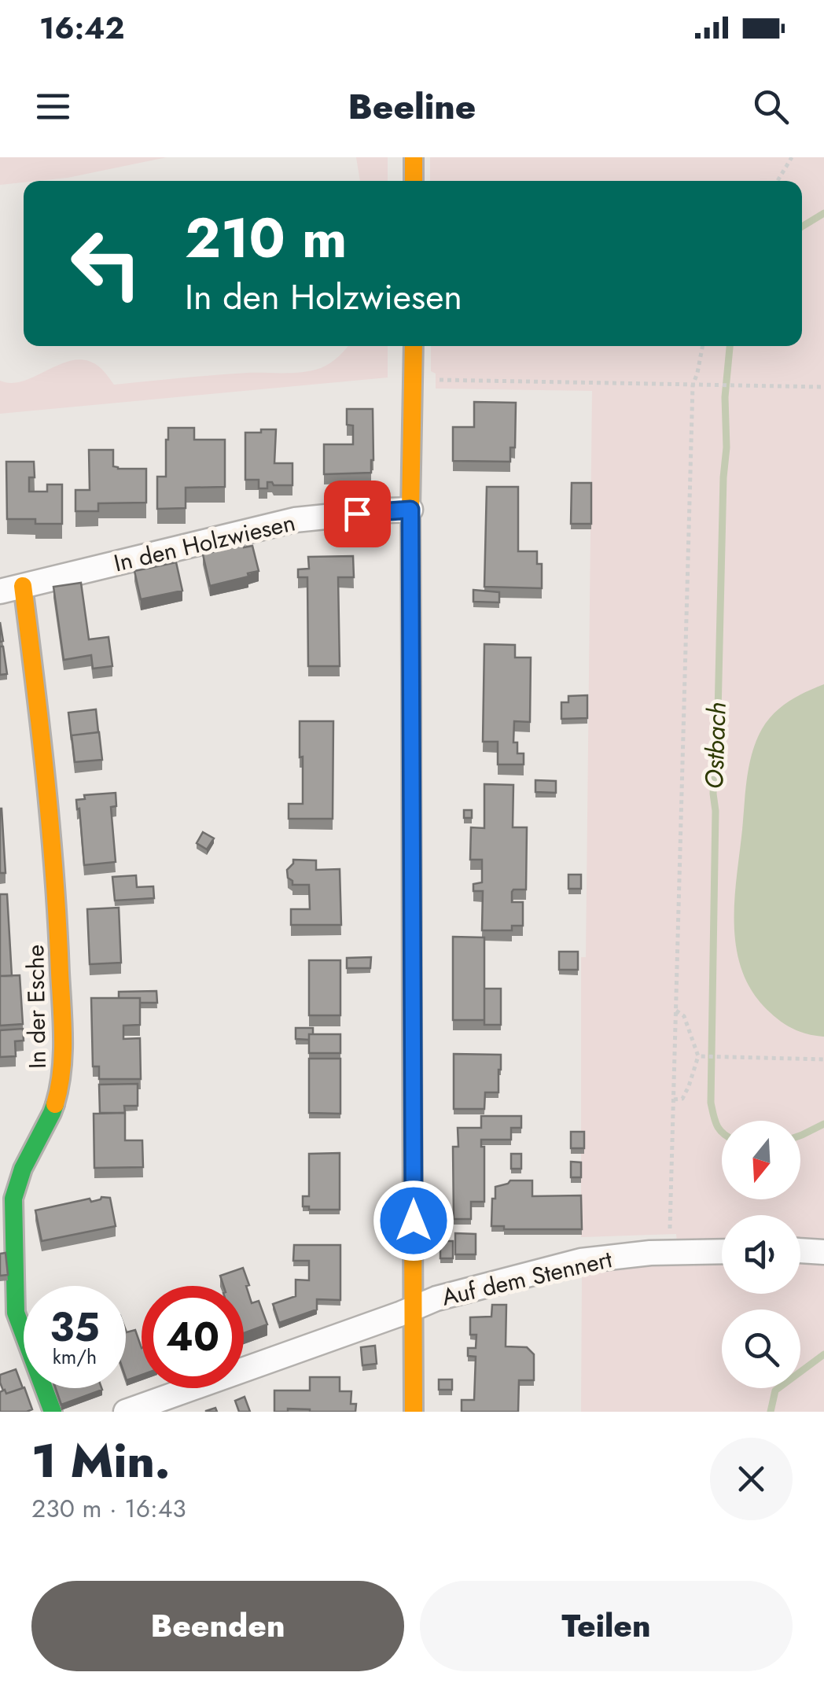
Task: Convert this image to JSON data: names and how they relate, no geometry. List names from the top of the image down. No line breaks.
{"streets":{"street":["In den Holzwiesen","In der Esche","Auf dem Stennert"]},"crossings":[["In den Holzwiesen","In der Esche"]],"water":["Ostbach"],"north":"bottom","page":{"status":"16:42","header":"Beeline","turn":["210 m","In den Holzwiesen"],"speed":"35 km/h","limit":"40","heading":["1 Min.","230 m · 16:43"],"buttons":["Beenden","Teilen"]}}
